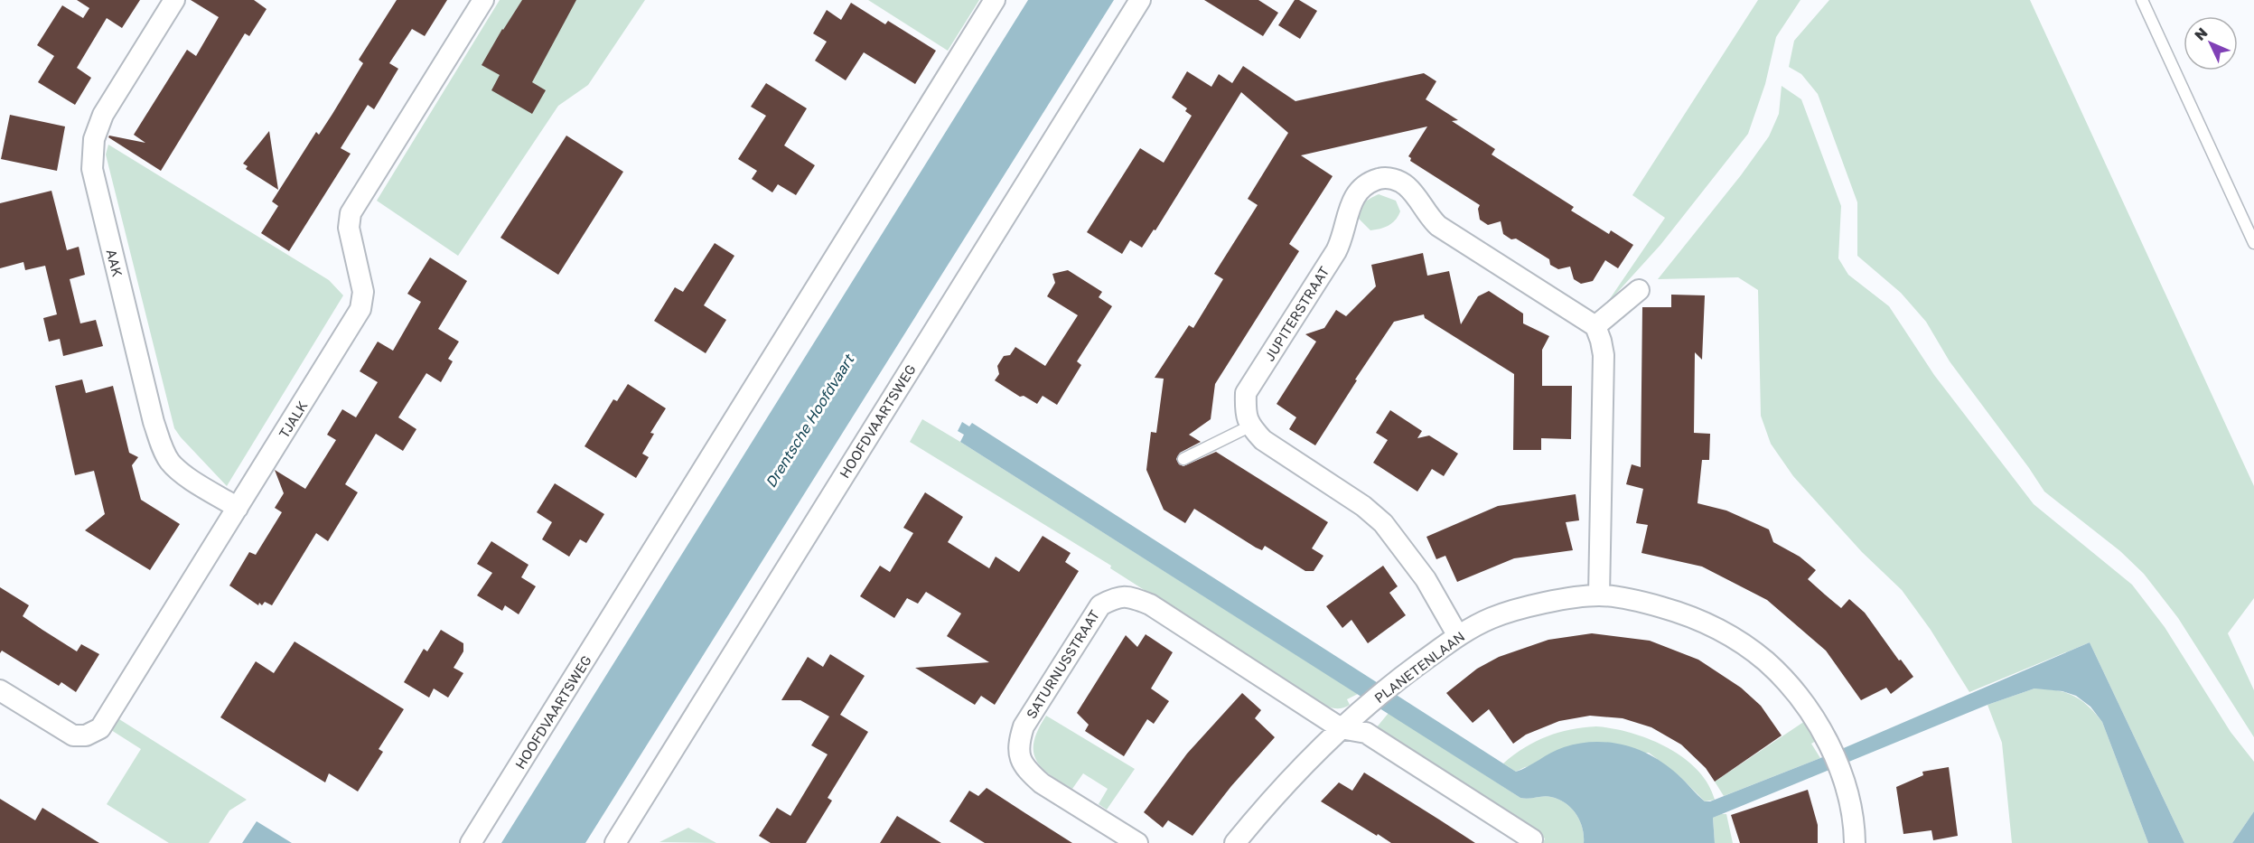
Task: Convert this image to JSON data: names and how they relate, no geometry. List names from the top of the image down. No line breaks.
{"streets":{"street":["AAK","JUPITERSTRAAT","TJALK","HOOFDVAARTSWEG","SATURNUSSTRAAT","PLANETENLAAN"]},"crossings":[["AAK","TJALK"],["SATURNUSSTRAAT","PLANETENLAAN"]],"water":["Drentsche Hoofdvaart"],"north":"top left"}
